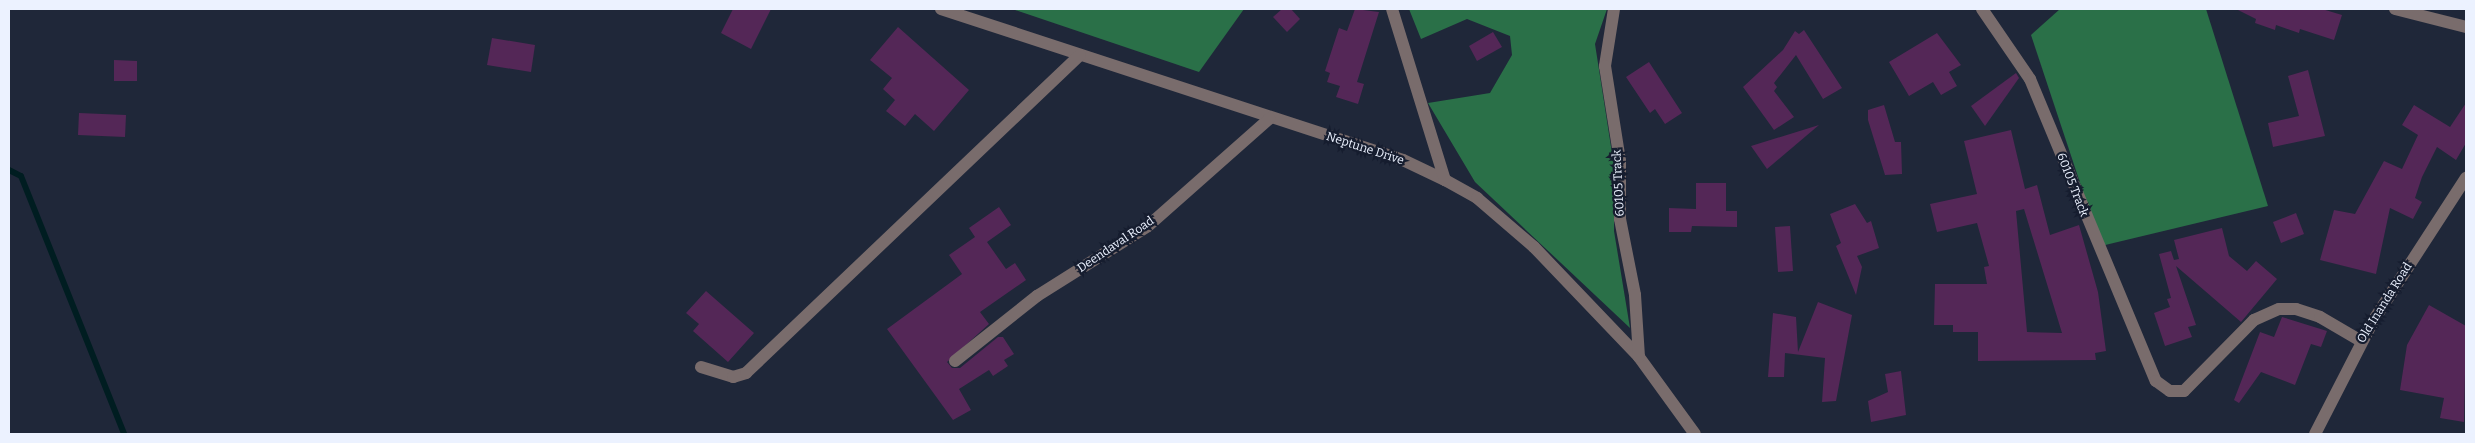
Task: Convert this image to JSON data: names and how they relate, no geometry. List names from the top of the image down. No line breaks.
{"streets":{"street":["Neptune Drive","60105 Track","Deendaval Road","Old Inanda Road"]},"crossings":[["Neptune Drive","60105 Track"],["Neptune Drive","Deendaval Road"],["60105 Track","Old Inanda Road"]]}
